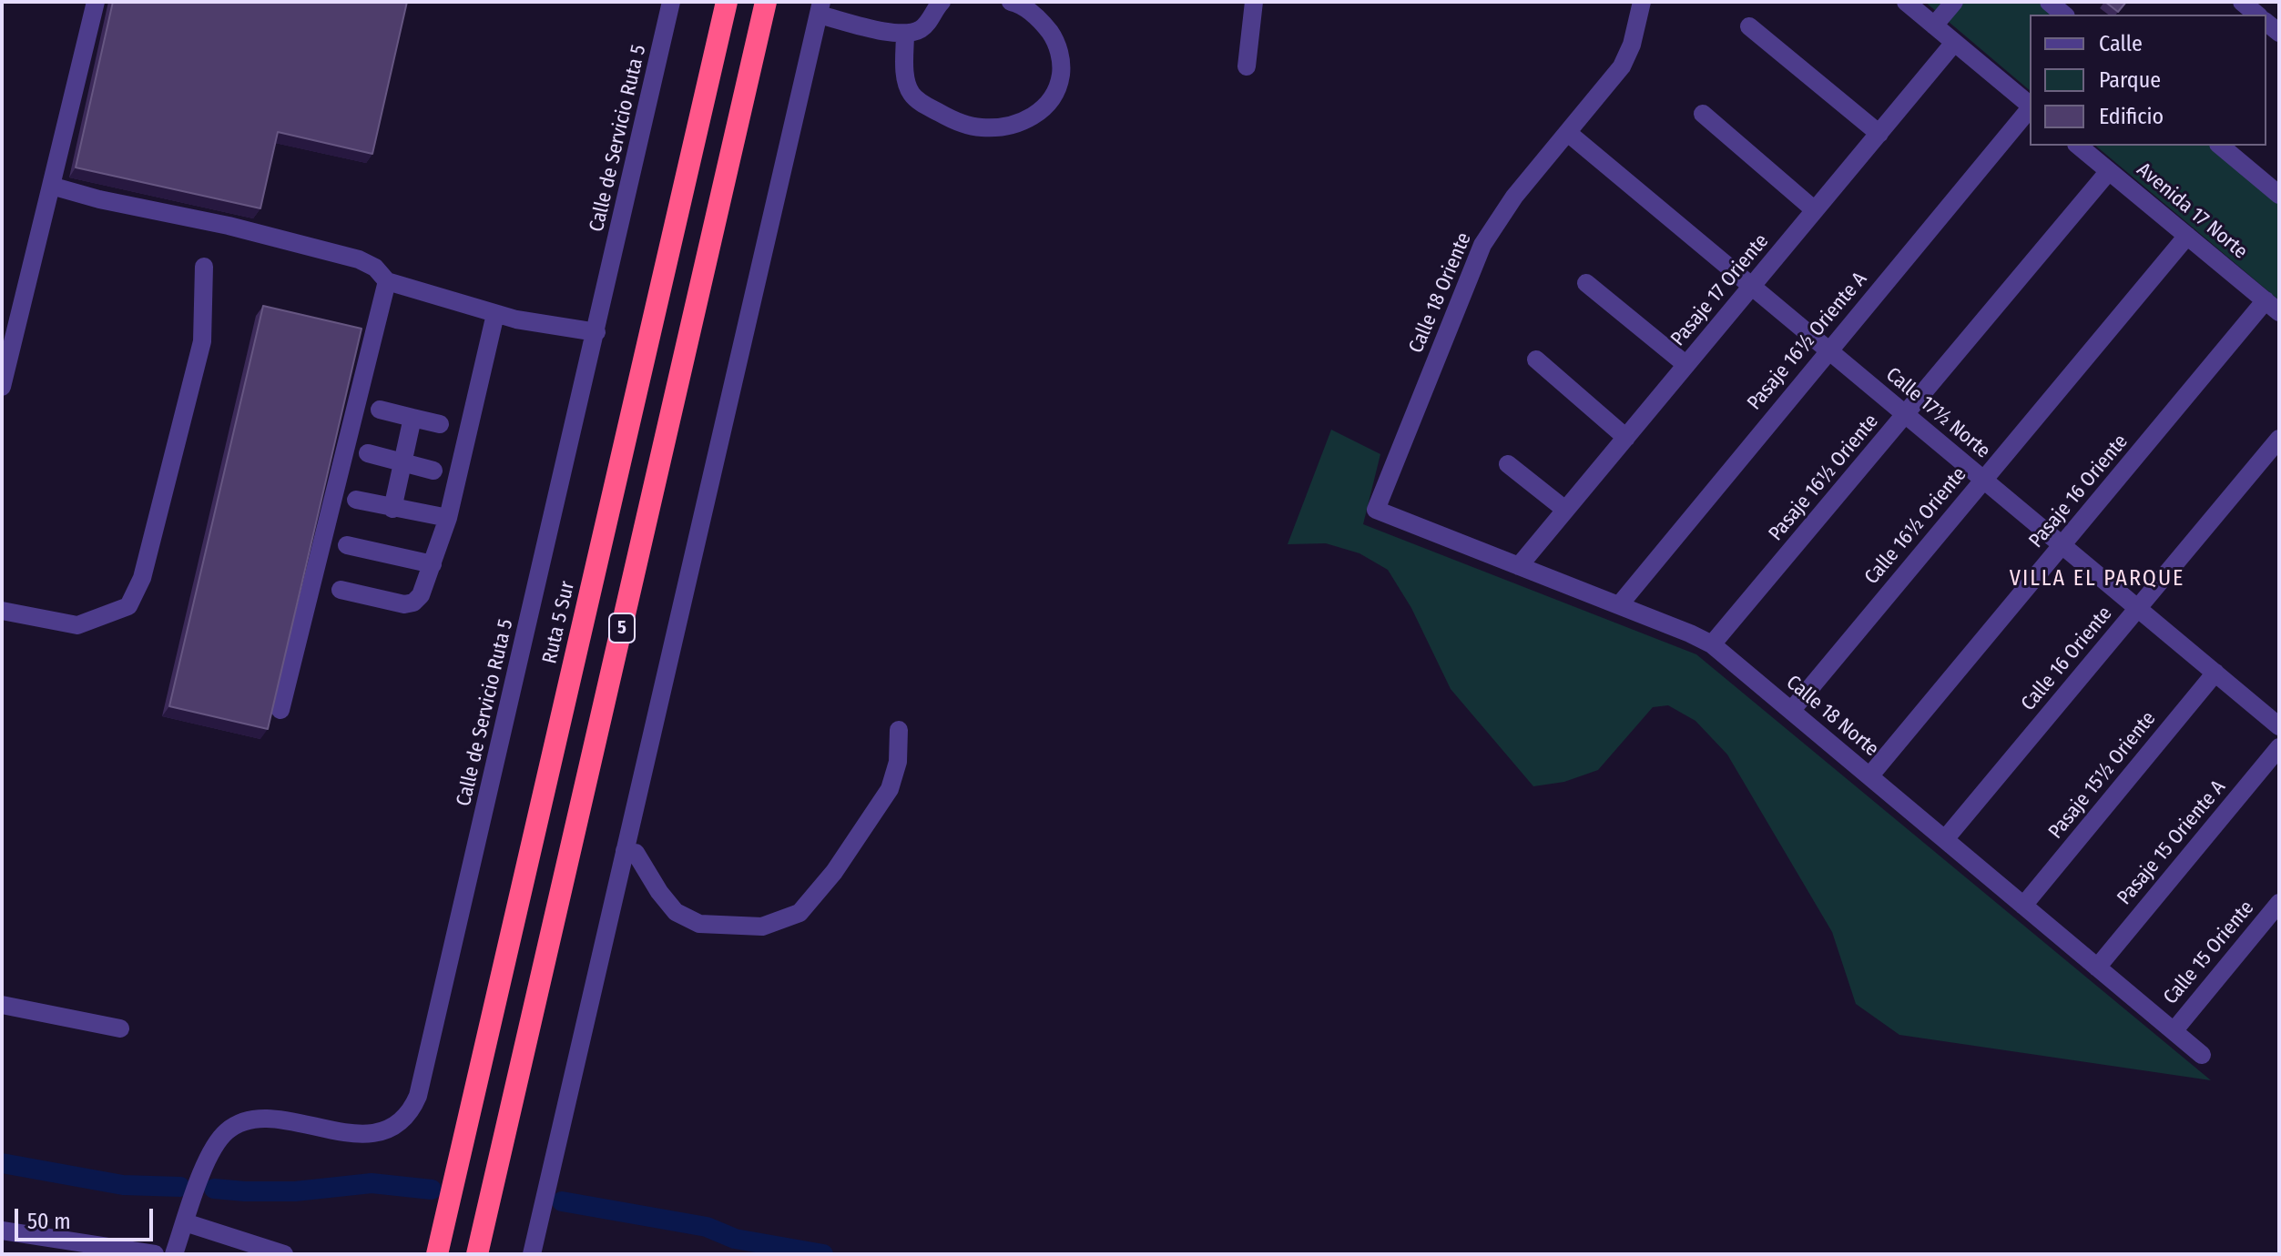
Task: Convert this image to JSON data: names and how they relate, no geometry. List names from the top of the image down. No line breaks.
{"streets":{"highway":["Ruta 5 Sur","5"],"street":["Calle de Servicio Ruta 5","Avenida 17 Norte","Pasaje 17 Oriente","Calle 18 Oriente","Pasaje 16½ Oriente A","Calle 17½ Norte","Pasaje 16½ Oriente","Pasaje 16 Oriente","Calle 16½ Oriente","Calle 16 Oriente","Calle 18 Norte","Pasaje 15½ Oriente","Pasaje 15 Oriente A","Calle 15 Oriente"]},"crossings":[["Avenida 17 Norte","Pasaje 16½ Oriente"],["Avenida 17 Norte","Pasaje 16 Oriente"],["Avenida 17 Norte","Calle 16½ Oriente"],["Pasaje 17 Oriente","Calle 17½ Norte"],["Pasaje 17 Oriente","Calle 18 Norte"],["Calle 18 Oriente","Calle 17½ Norte"],["Calle 18 Oriente","Calle 18 Norte"],["Pasaje 16½ Oriente A","Calle 17½ Norte"],["Pasaje 16½ Oriente A","Calle 18 Norte"],["Calle 17½ Norte","Pasaje 16½ Oriente"],["Calle 17½ Norte","Pasaje 16 Oriente"],["Calle 17½ Norte","Calle 16½ Oriente"],["Calle 17½ Norte","Calle 16 Oriente"],["Calle 17½ Norte","Pasaje 15½ Oriente"],["Pasaje 16½ Oriente","Calle 18 Norte"],["Pasaje 16 Oriente","Calle 18 Norte"],["Calle 16½ Oriente","Calle 18 Norte"],["Calle 16 Oriente","Calle 18 Norte"],["Calle 18 Norte","Pasaje 15½ Oriente"],["Calle 18 Norte","Pasaje 15 Oriente A"],["Calle 18 Norte","Calle 15 Oriente"]],"districts":["VILLA EL PARQUE"],"legend":["Calle","Parque","Edificio"],"scale_bar":"50 m"}
